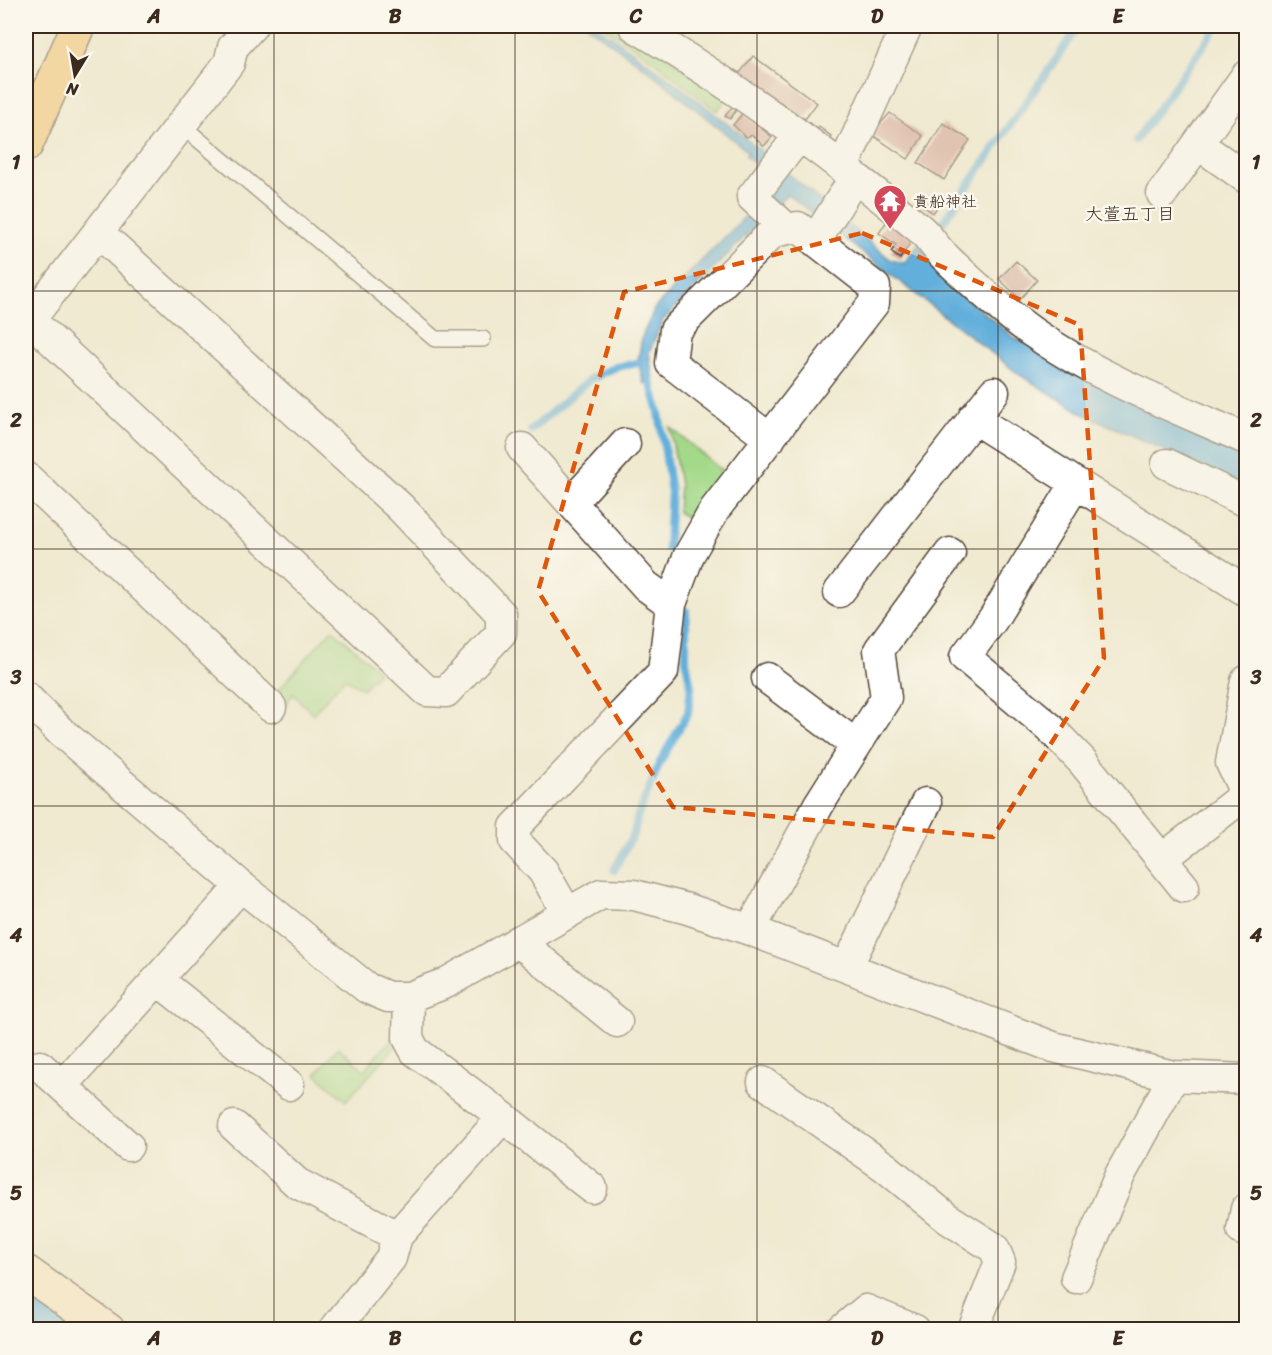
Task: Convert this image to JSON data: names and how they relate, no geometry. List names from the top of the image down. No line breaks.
{"districts":["大萱五丁目"],"places":{"temple":["貴船神社"]},"north":"bottom","grid":{"columns":["A","B","C","D","E"],"rows":["1","2","3","4","5"]}}
